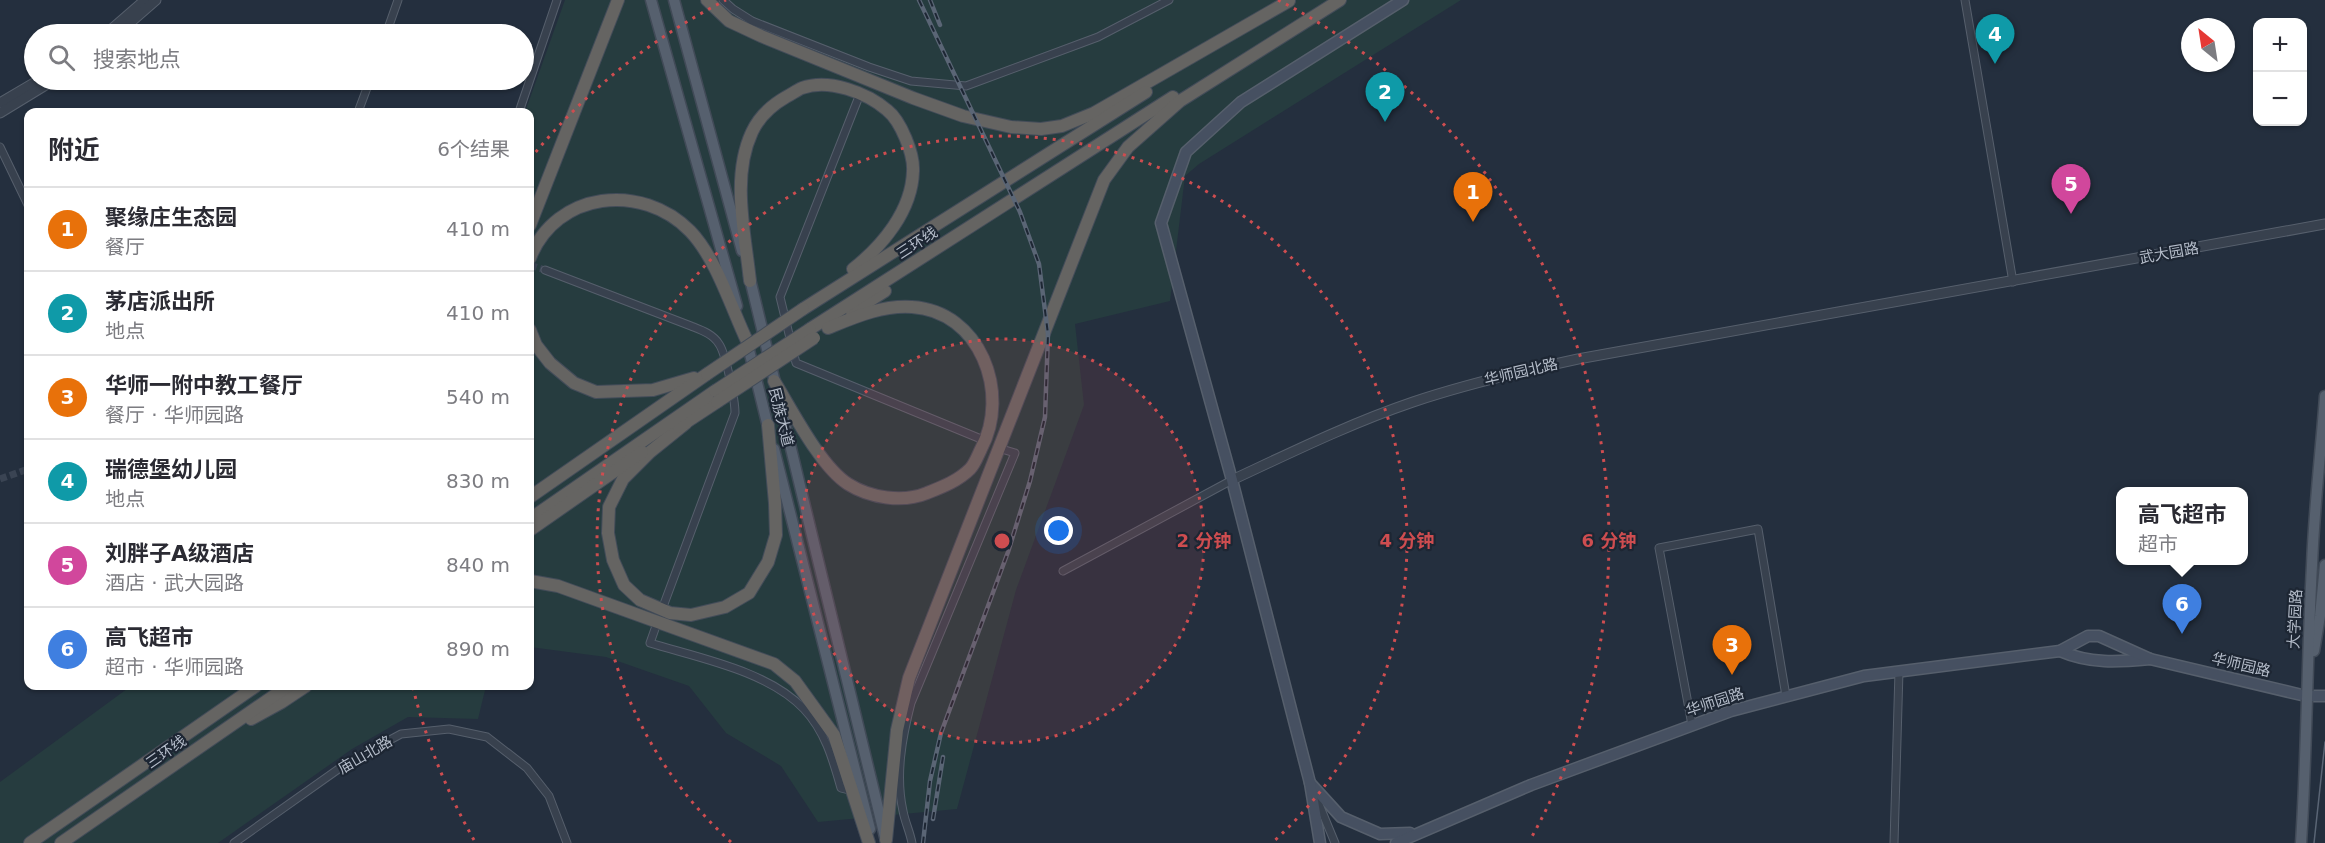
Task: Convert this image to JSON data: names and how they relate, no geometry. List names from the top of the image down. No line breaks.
{"streets":{"highway":["三环线"],"main road":["民族大道","大学园路","华师园路"],"street":["武大园路","华师园北路","庙山北路"]},"crossings":[["武大园路","华师园北路"],["大学园路","华师园路"]],"north":"top left","page":{"pins":["4","2","5","1","6","3"],"map_buttons":["+","−"],"search":"搜索地点","heading":["附近","6个结果"],"list":[{"mark":"1","name":"聚缘庄生态园","note":"餐厅","value":"410 m"},{"mark":"2","name":"茅店派出所","note":"地点","value":"410 m"},{"mark":"3","name":"华师一附中教工餐厅","note":"餐厅 · 华师园路","value":"540 m"},{"mark":"4","name":"瑞德堡幼儿园","note":"地点","value":"830 m"},{"mark":"5","name":"刘胖子A级酒店","note":"酒店 · 武大园路","value":"840 m"},{"mark":"6","name":"高飞超市","note":"超市 · 华师园路","value":"890 m"}],"popup":["高飞超市","超市"]},"rings":["2 分钟","4 分钟","6 分钟"]}
